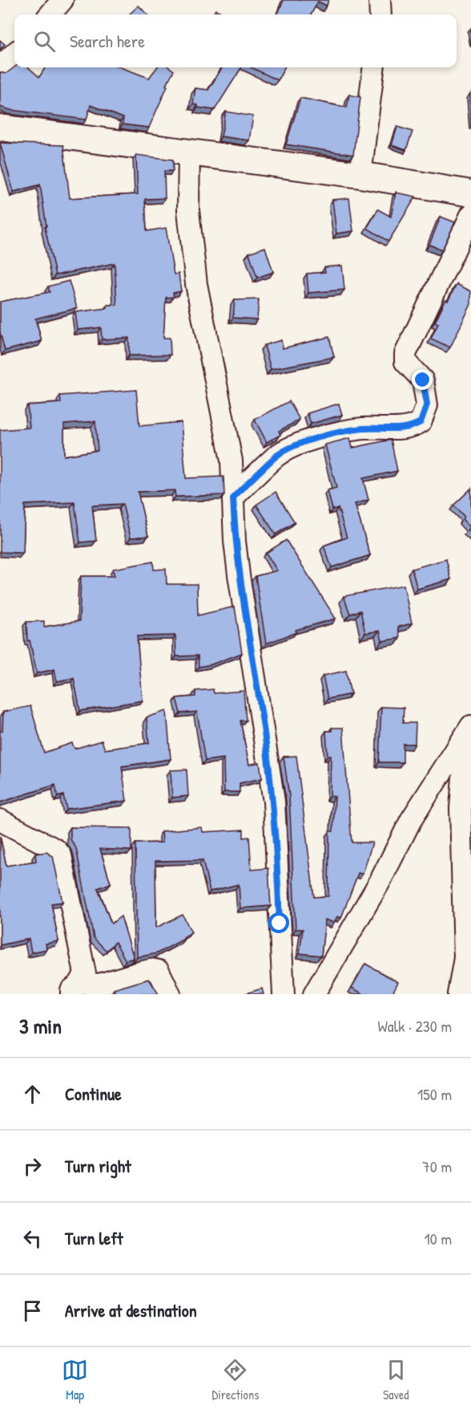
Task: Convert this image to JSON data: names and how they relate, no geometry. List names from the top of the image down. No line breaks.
{"page":{"search":"Search here","heading":["3 min","Walk · 230 m"],"list":[["Continue","150 m"],["Turn right","70 m"],["Turn left","10 m"],"Arrive at destination"],"nav":["Map","Directions","Saved"]}}
